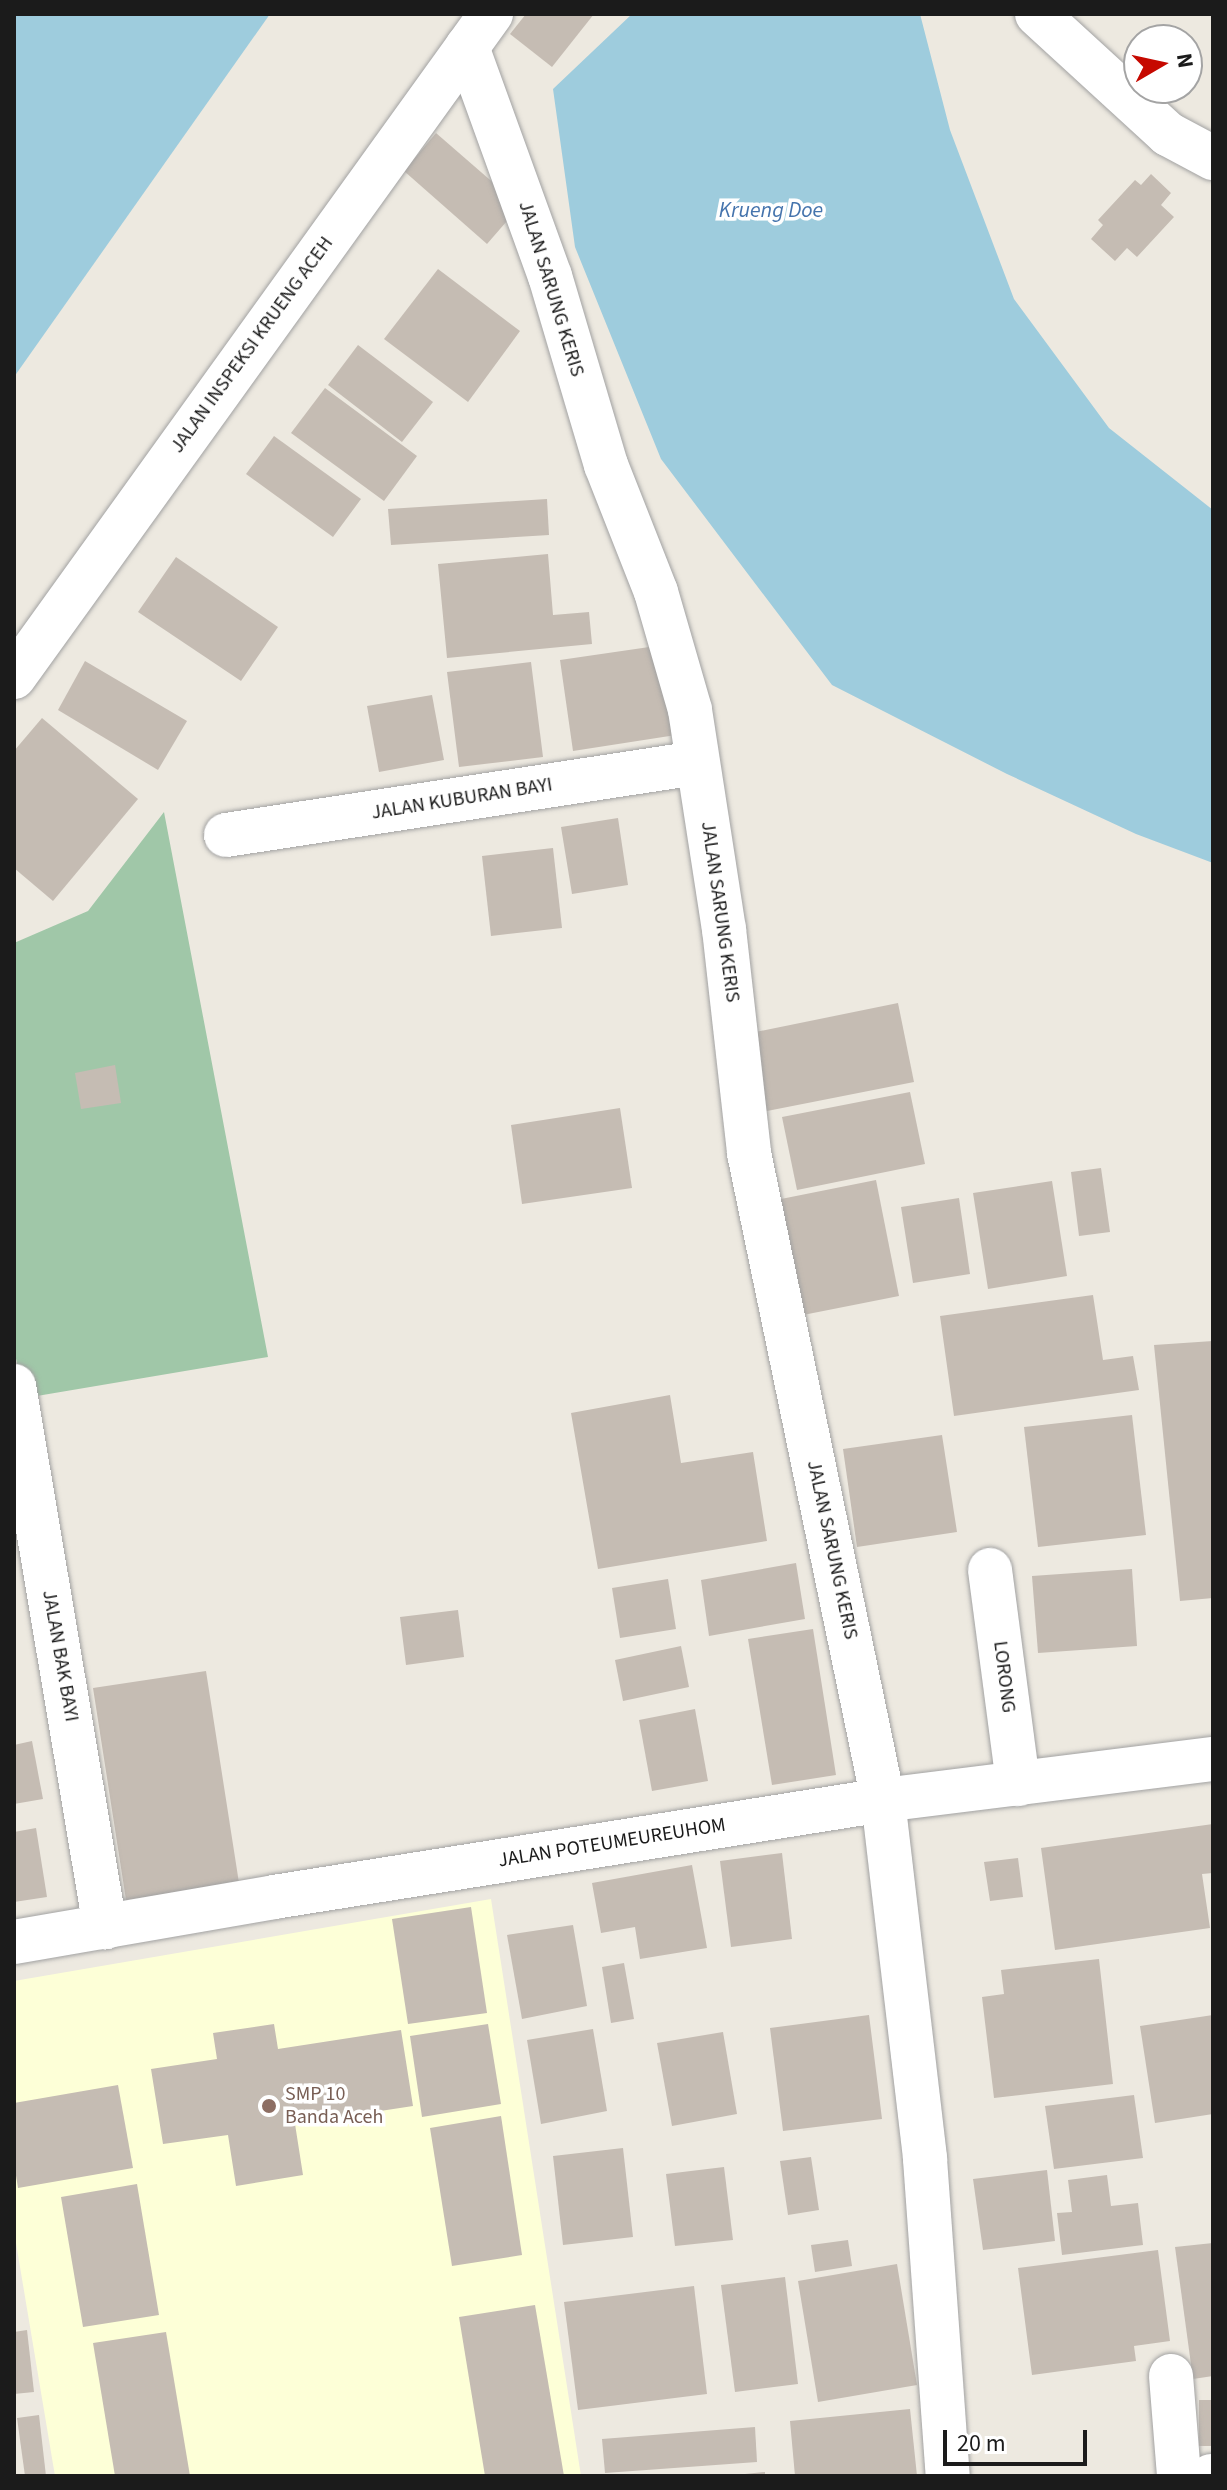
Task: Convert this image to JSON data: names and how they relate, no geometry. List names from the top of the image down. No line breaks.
{"streets":{"street":["JALAN SARUNG KERIS","JALAN INSPEKSI KRUENG ACEH","JALAN KUBURAN BAYI","JALAN BAK BAYI","LORONG","JALAN POTEUMEUREUHOM"]},"crossings":[["JALAN SARUNG KERIS","JALAN INSPEKSI KRUENG ACEH"],["JALAN SARUNG KERIS","JALAN KUBURAN BAYI"],["JALAN SARUNG KERIS","JALAN POTEUMEUREUHOM"],["JALAN BAK BAYI","JALAN POTEUMEUREUHOM"],["LORONG","JALAN POTEUMEUREUHOM"]],"water":["Krueng Doe"],"places":["SMP 10 Banda Aceh"],"scale_bar":"20 m","north":"right"}
